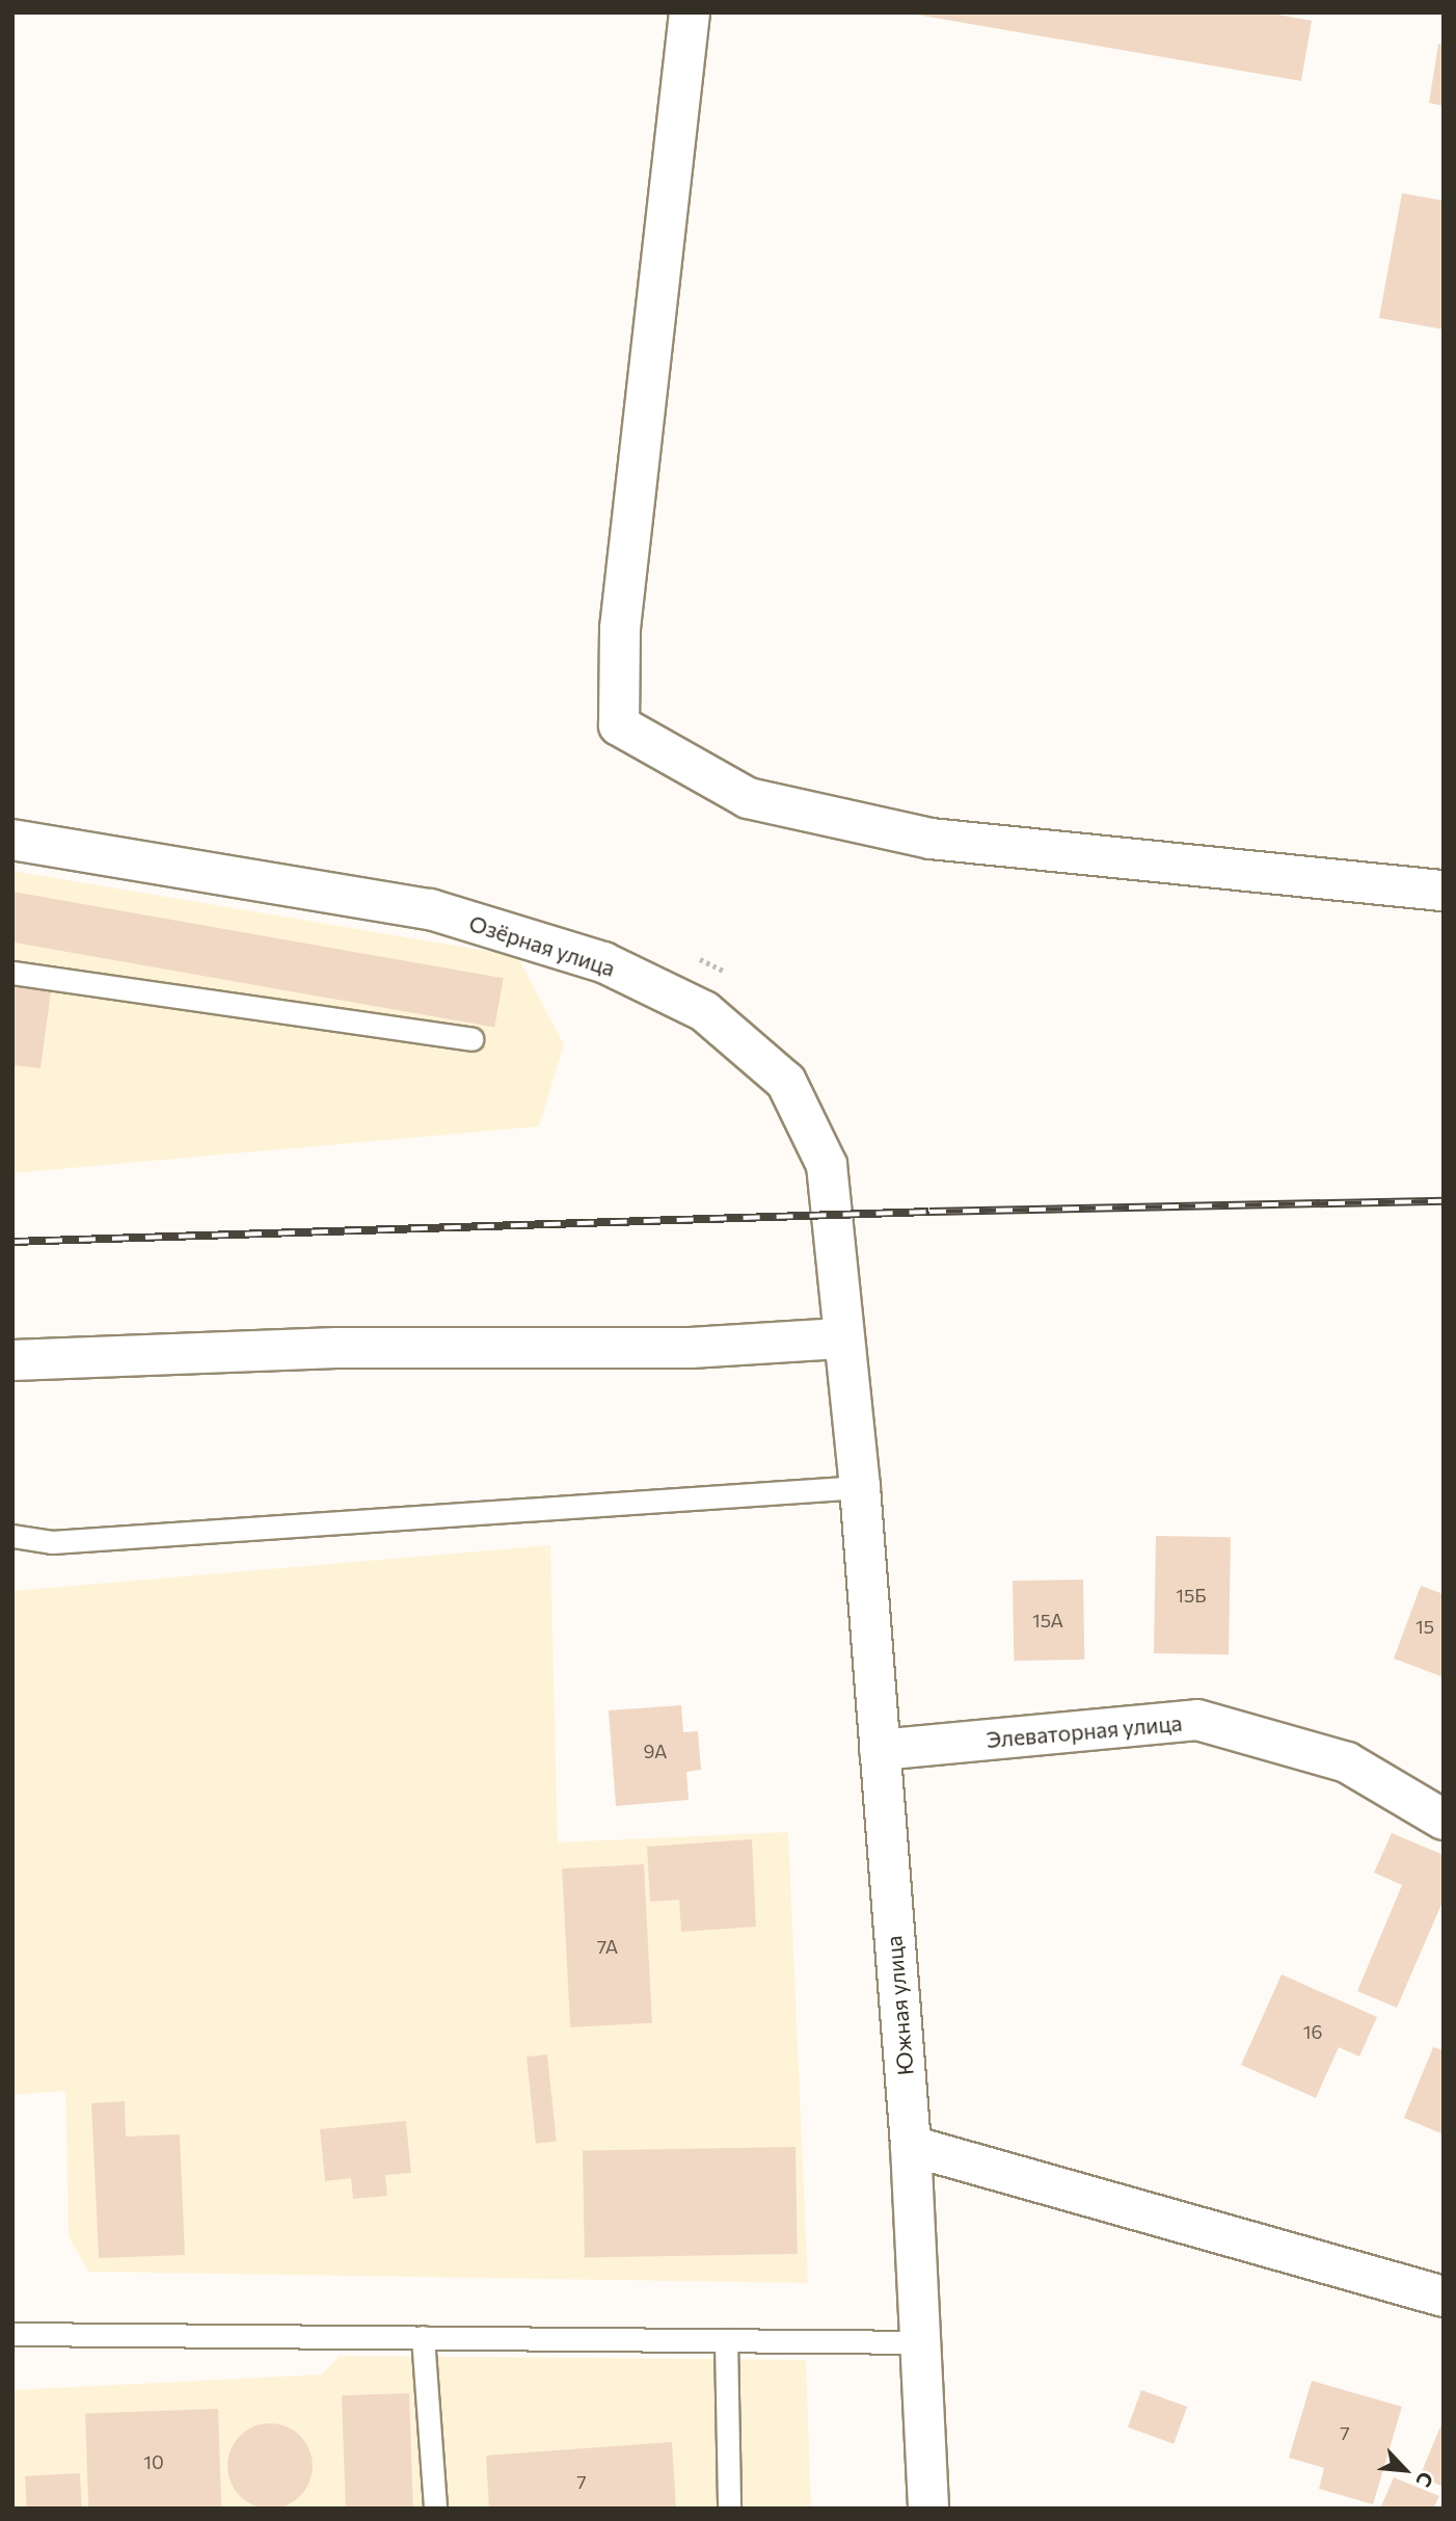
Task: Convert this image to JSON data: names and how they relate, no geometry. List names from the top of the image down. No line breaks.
{"streets":{"street":["Озёрная улица","Элеваторная улица","Южная улица"]},"crossings":[["Озёрная улица","Южная улица"],["Элеваторная улица","Южная улица"]],"house_numbers":["15Б","15А","15","9А","7А","16","7","10","7"],"north":"bottom right"}
